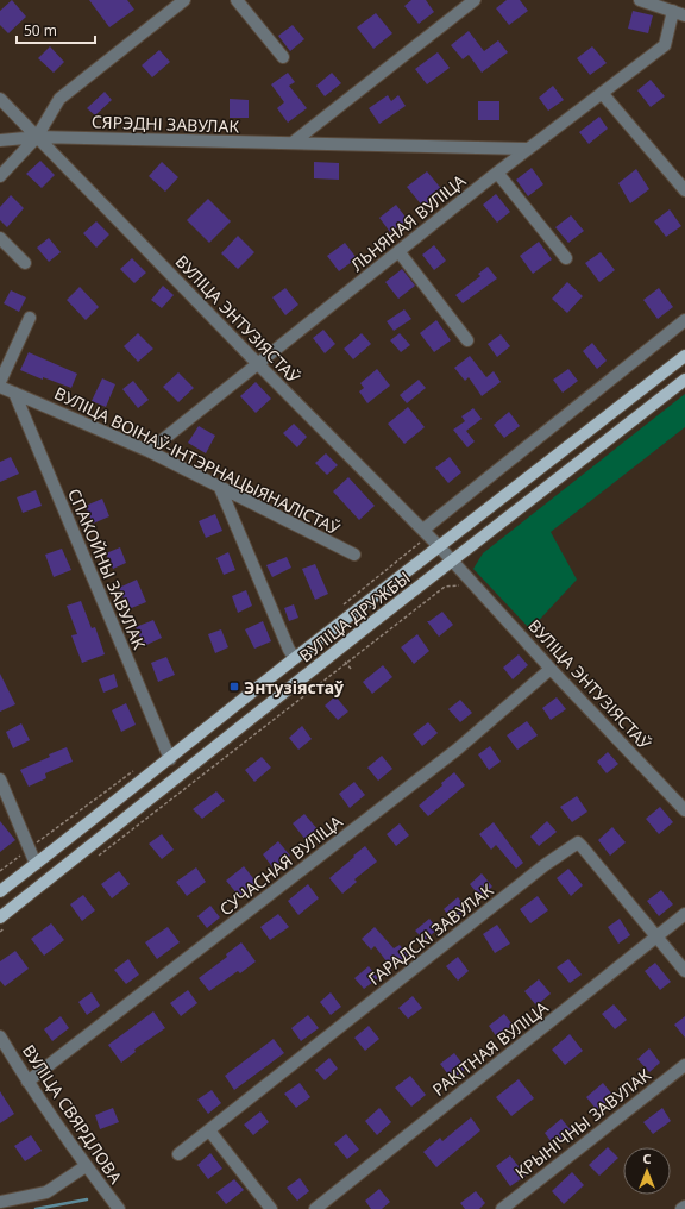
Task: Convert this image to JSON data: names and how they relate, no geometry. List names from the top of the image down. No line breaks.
{"streets":{"main road":["ВУЛІЦА ДРУЖБЫ"],"street":["СЯРЭДНІ ЗАВУЛАК","ЛЬНЯНАЯ ВУЛІЦА","ВУЛІЦА ЭНТУЗІЯСТАЎ","ВУЛІЦА ВОІНАЎ-ІНТЭРНАЦЫЯНАЛІСТАЎ","СПАКОЙНЫ ЗАВУЛАК","СУЧАСНАЯ ВУЛІЦА","ГАРАДСКІ ЗАВУЛАК","РАКІТНАЯ ВУЛІЦА","ВУЛІЦА СВЯРДЛОВА","КРЫНІЧНЫ ЗАВУЛАК"]},"crossings":[["СЯРЭДНІ ЗАВУЛАК","ЛЬНЯНАЯ ВУЛІЦА"],["СЯРЭДНІ ЗАВУЛАК","ВУЛІЦА ЭНТУЗІЯСТАЎ"],["ЛЬНЯНАЯ ВУЛІЦА","ВУЛІЦА ЭНТУЗІЯСТАЎ"],["ЛЬНЯНАЯ ВУЛІЦА","ВУЛІЦА ВОІНАЎ-ІНТЭРНАЦЫЯНАЛІСТАЎ"],["ВУЛІЦА ЭНТУЗІЯСТАЎ","ВУЛІЦА ДРУЖБЫ"],["ВУЛІЦА ЭНТУЗІЯСТАЎ","СУЧАСНАЯ ВУЛІЦА"],["ВУЛІЦА ВОІНАЎ-ІНТЭРНАЦЫЯНАЛІСТАЎ","СПАКОЙНЫ ЗАВУЛАК"],["СПАКОЙНЫ ЗАВУЛАК","ВУЛІЦА ДРУЖБЫ"],["СУЧАСНАЯ ВУЛІЦА","ВУЛІЦА СВЯРДЛОВА"],["ГАРАДСКІ ЗАВУЛАК","РАКІТНАЯ ВУЛІЦА"]],"places":{"transit":["Энтузіястаў"]},"scale_bar":"50 m","north":"top"}
